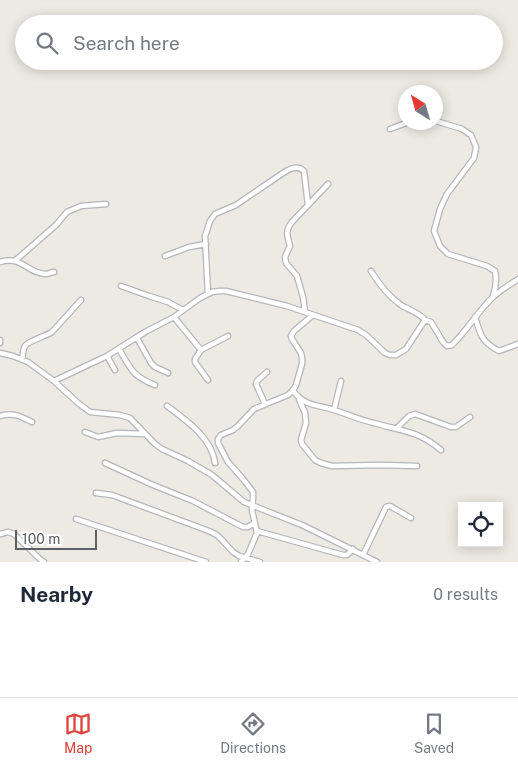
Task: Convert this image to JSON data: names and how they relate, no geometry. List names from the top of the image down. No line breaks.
{"scale_bar":"100 m","north":"top left","page":{"search":"Search here","scale":"100 m","heading":["Nearby","0 results"],"nav":["Map","Directions","Saved"]}}
